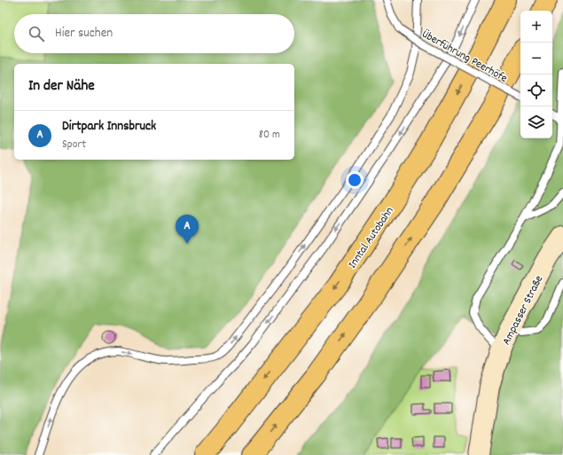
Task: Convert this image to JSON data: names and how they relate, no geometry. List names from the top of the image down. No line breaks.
{"streets":{"highway":["Inntal Autobahn"],"main road":["Ampasser Straße"],"lane":["Überführung Peerhöfe"]},"page":{"map_buttons":["+","−"],"search":"Hier suchen","heading":"In der Nähe","list":[{"mark":"A","name":"Dirtpark Innsbruck","note":"Sport","value":"80 m"}],"pins":"A"}}
